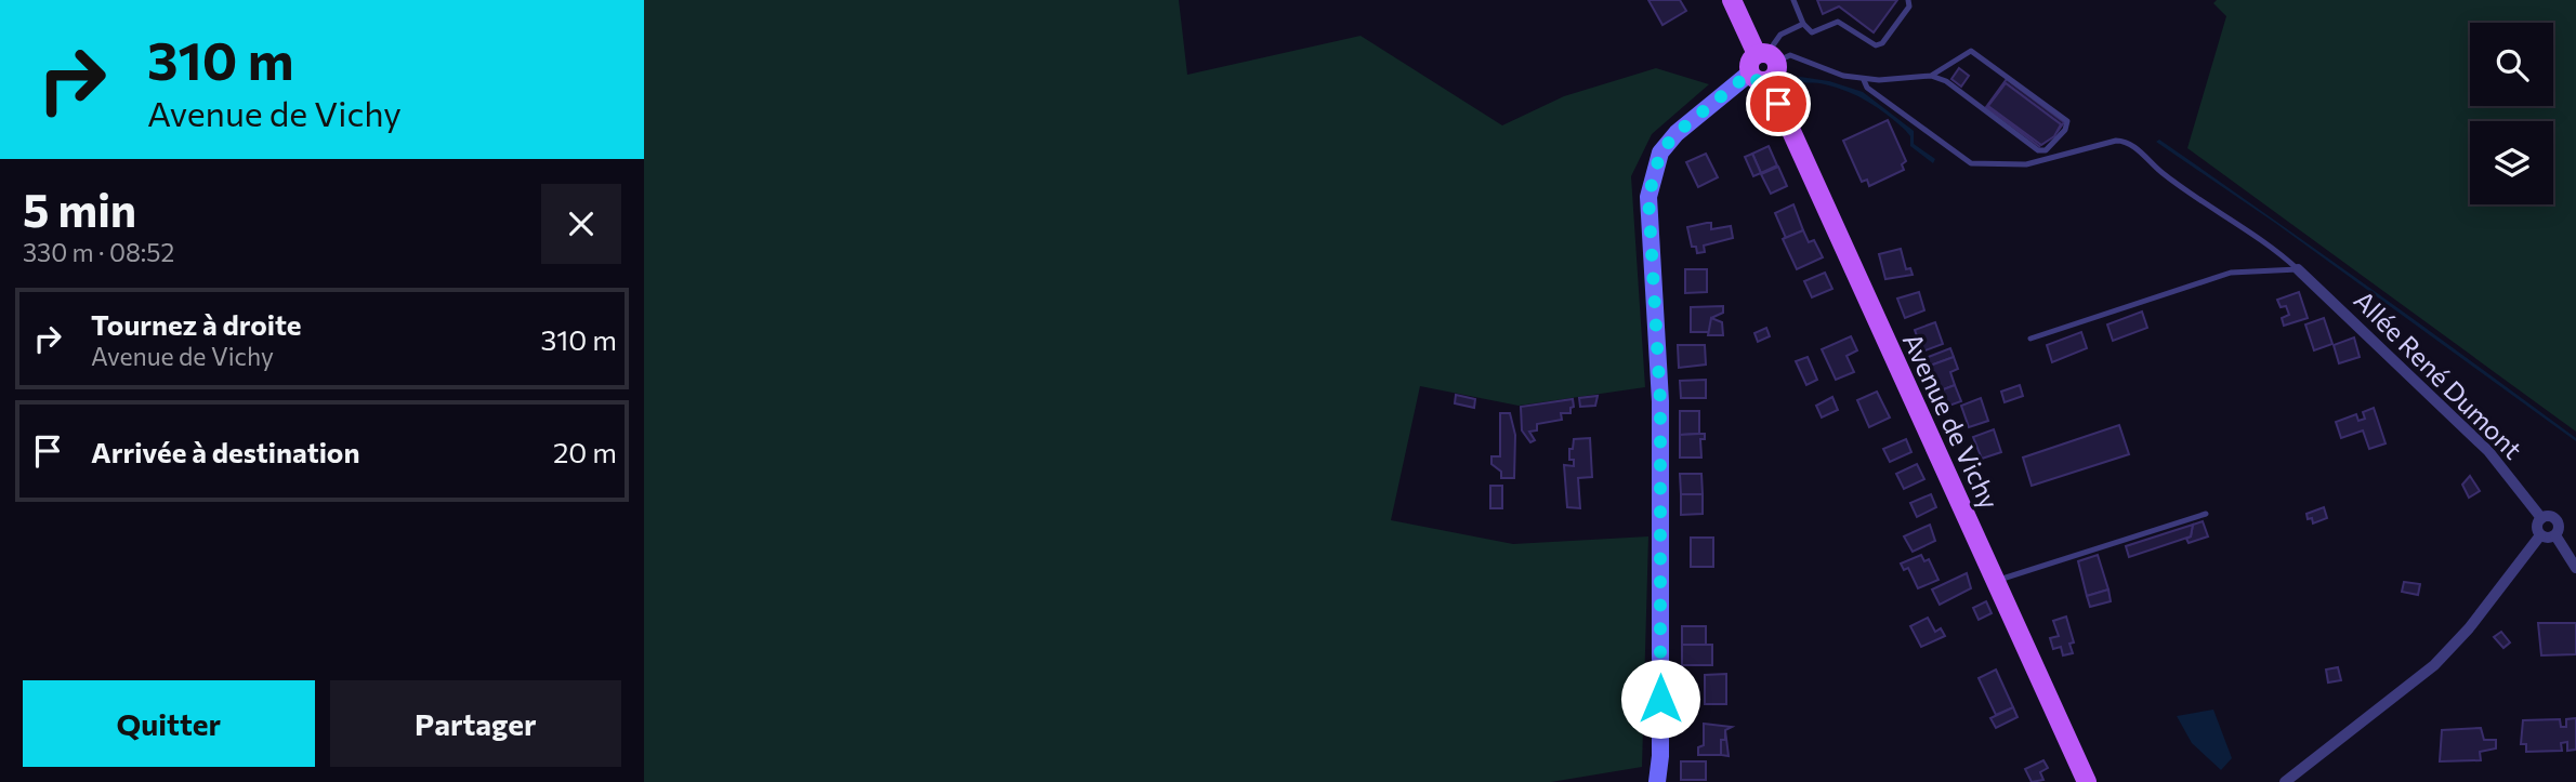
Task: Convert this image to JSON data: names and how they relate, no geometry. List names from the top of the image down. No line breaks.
{"streets":{"main road":["Avenue de Vichy"],"street":["Allée René Dumont"]},"page":{"turn":["310 m","Avenue de Vichy"],"heading":["5 min","330 m · 08:52"],"list":[{"name":"Tournez à droite","note":"Avenue de Vichy","value":"310 m"},{"name":"Arrivée à destination","value":"20 m"}],"buttons":["Quitter","Partager"]}}
